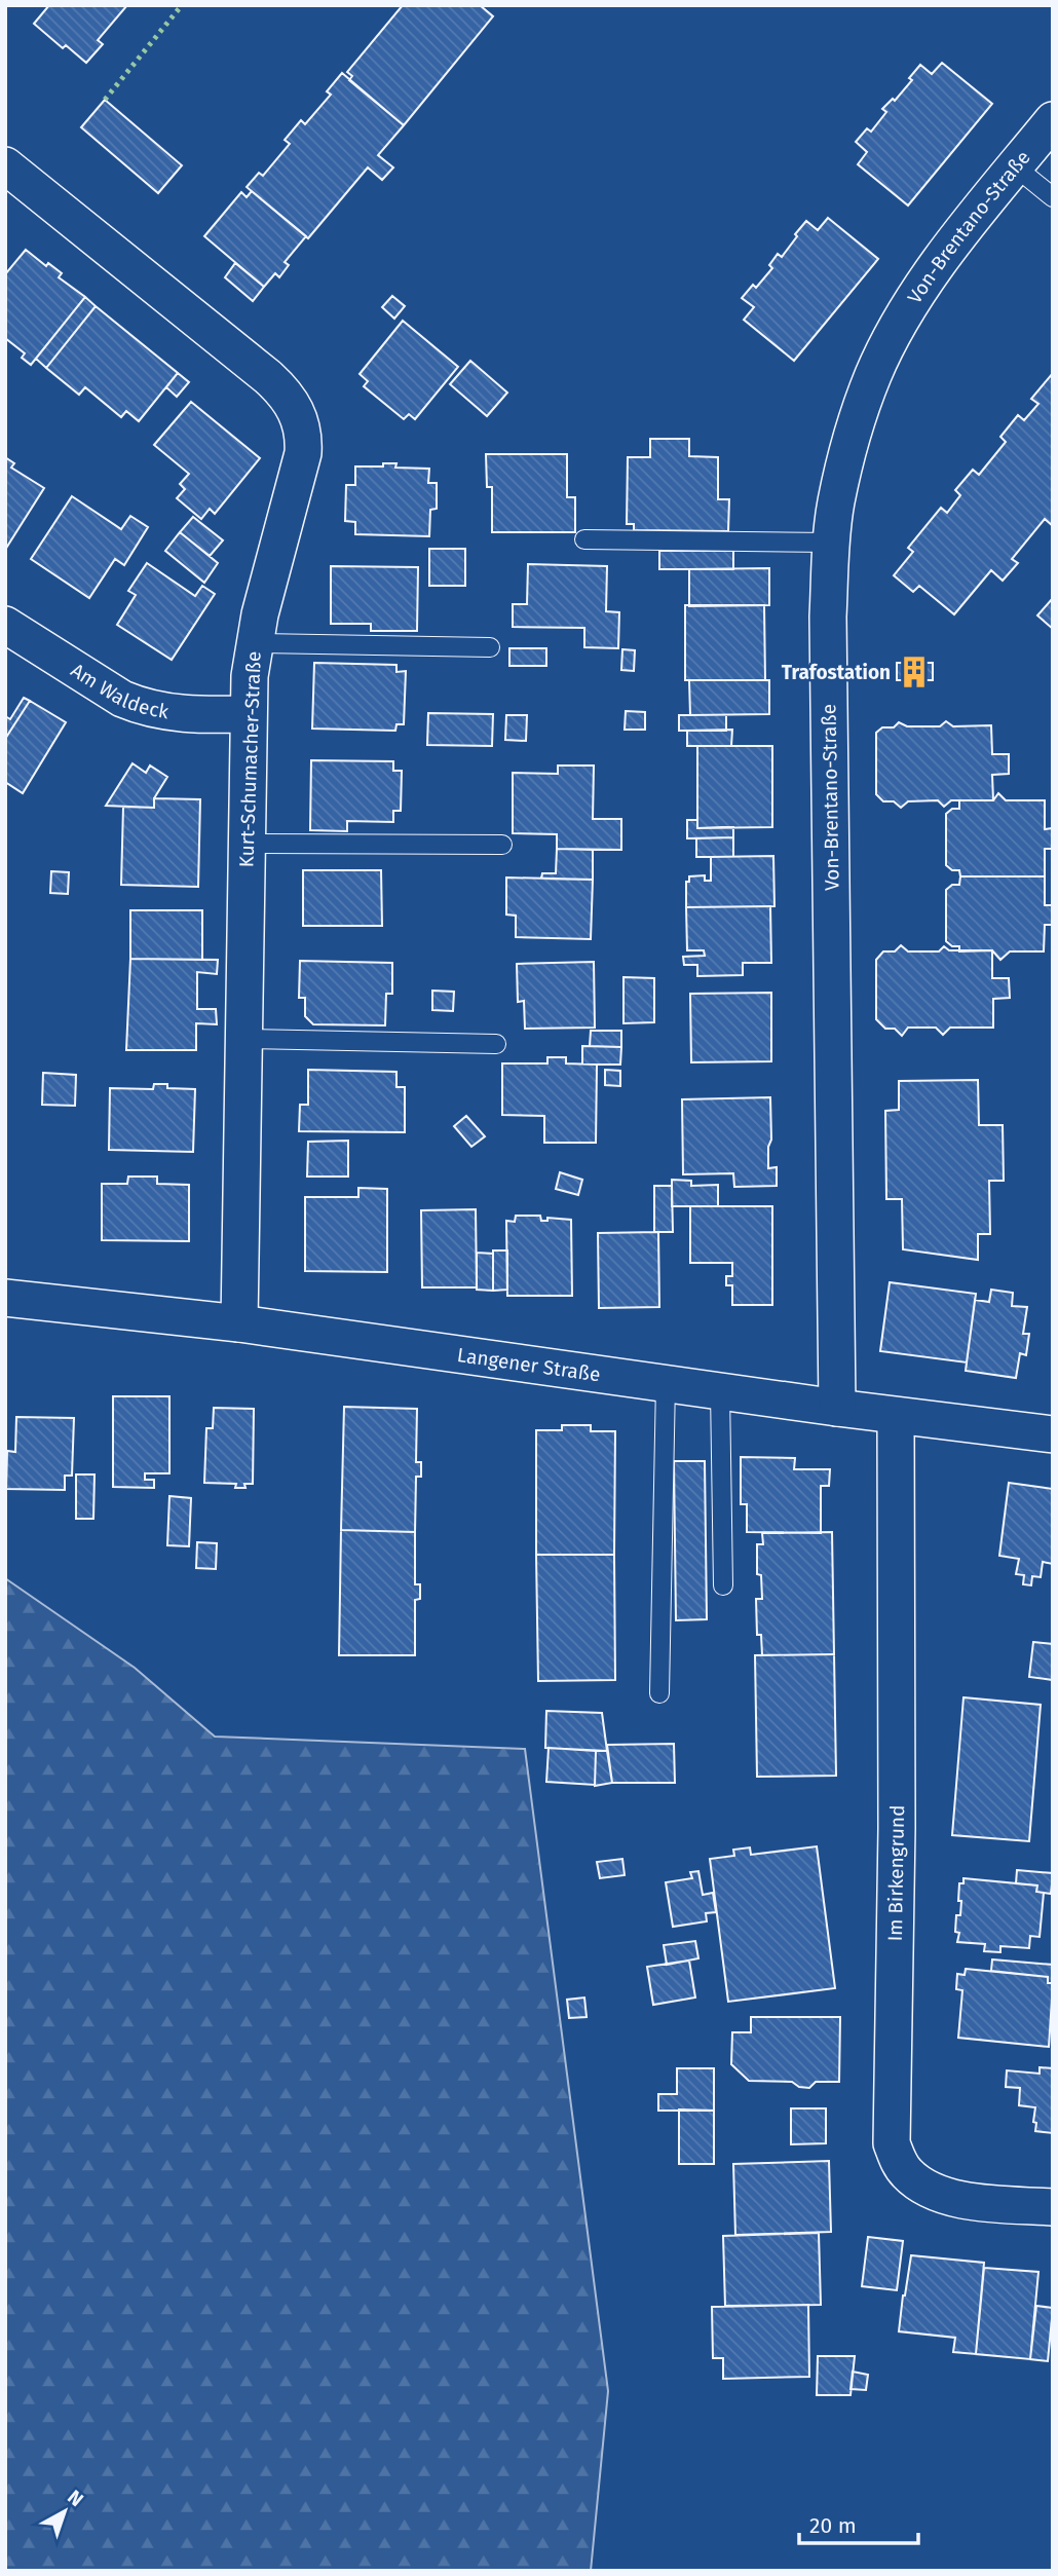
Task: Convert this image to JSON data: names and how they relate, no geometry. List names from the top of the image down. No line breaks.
{"streets":{"street":["Von-Brentano-Straße","Am Waldeck","Kurt-Schumacher-Straße","Langener Straße","Im Birkengrund"]},"crossings":[["Von-Brentano-Straße","Langener Straße"],["Am Waldeck","Kurt-Schumacher-Straße"],["Kurt-Schumacher-Straße","Langener Straße"],["Langener Straße","Im Birkengrund"]],"places":{"building":["Trafostation"]},"scale_bar":"20 m","north":"top right"}
